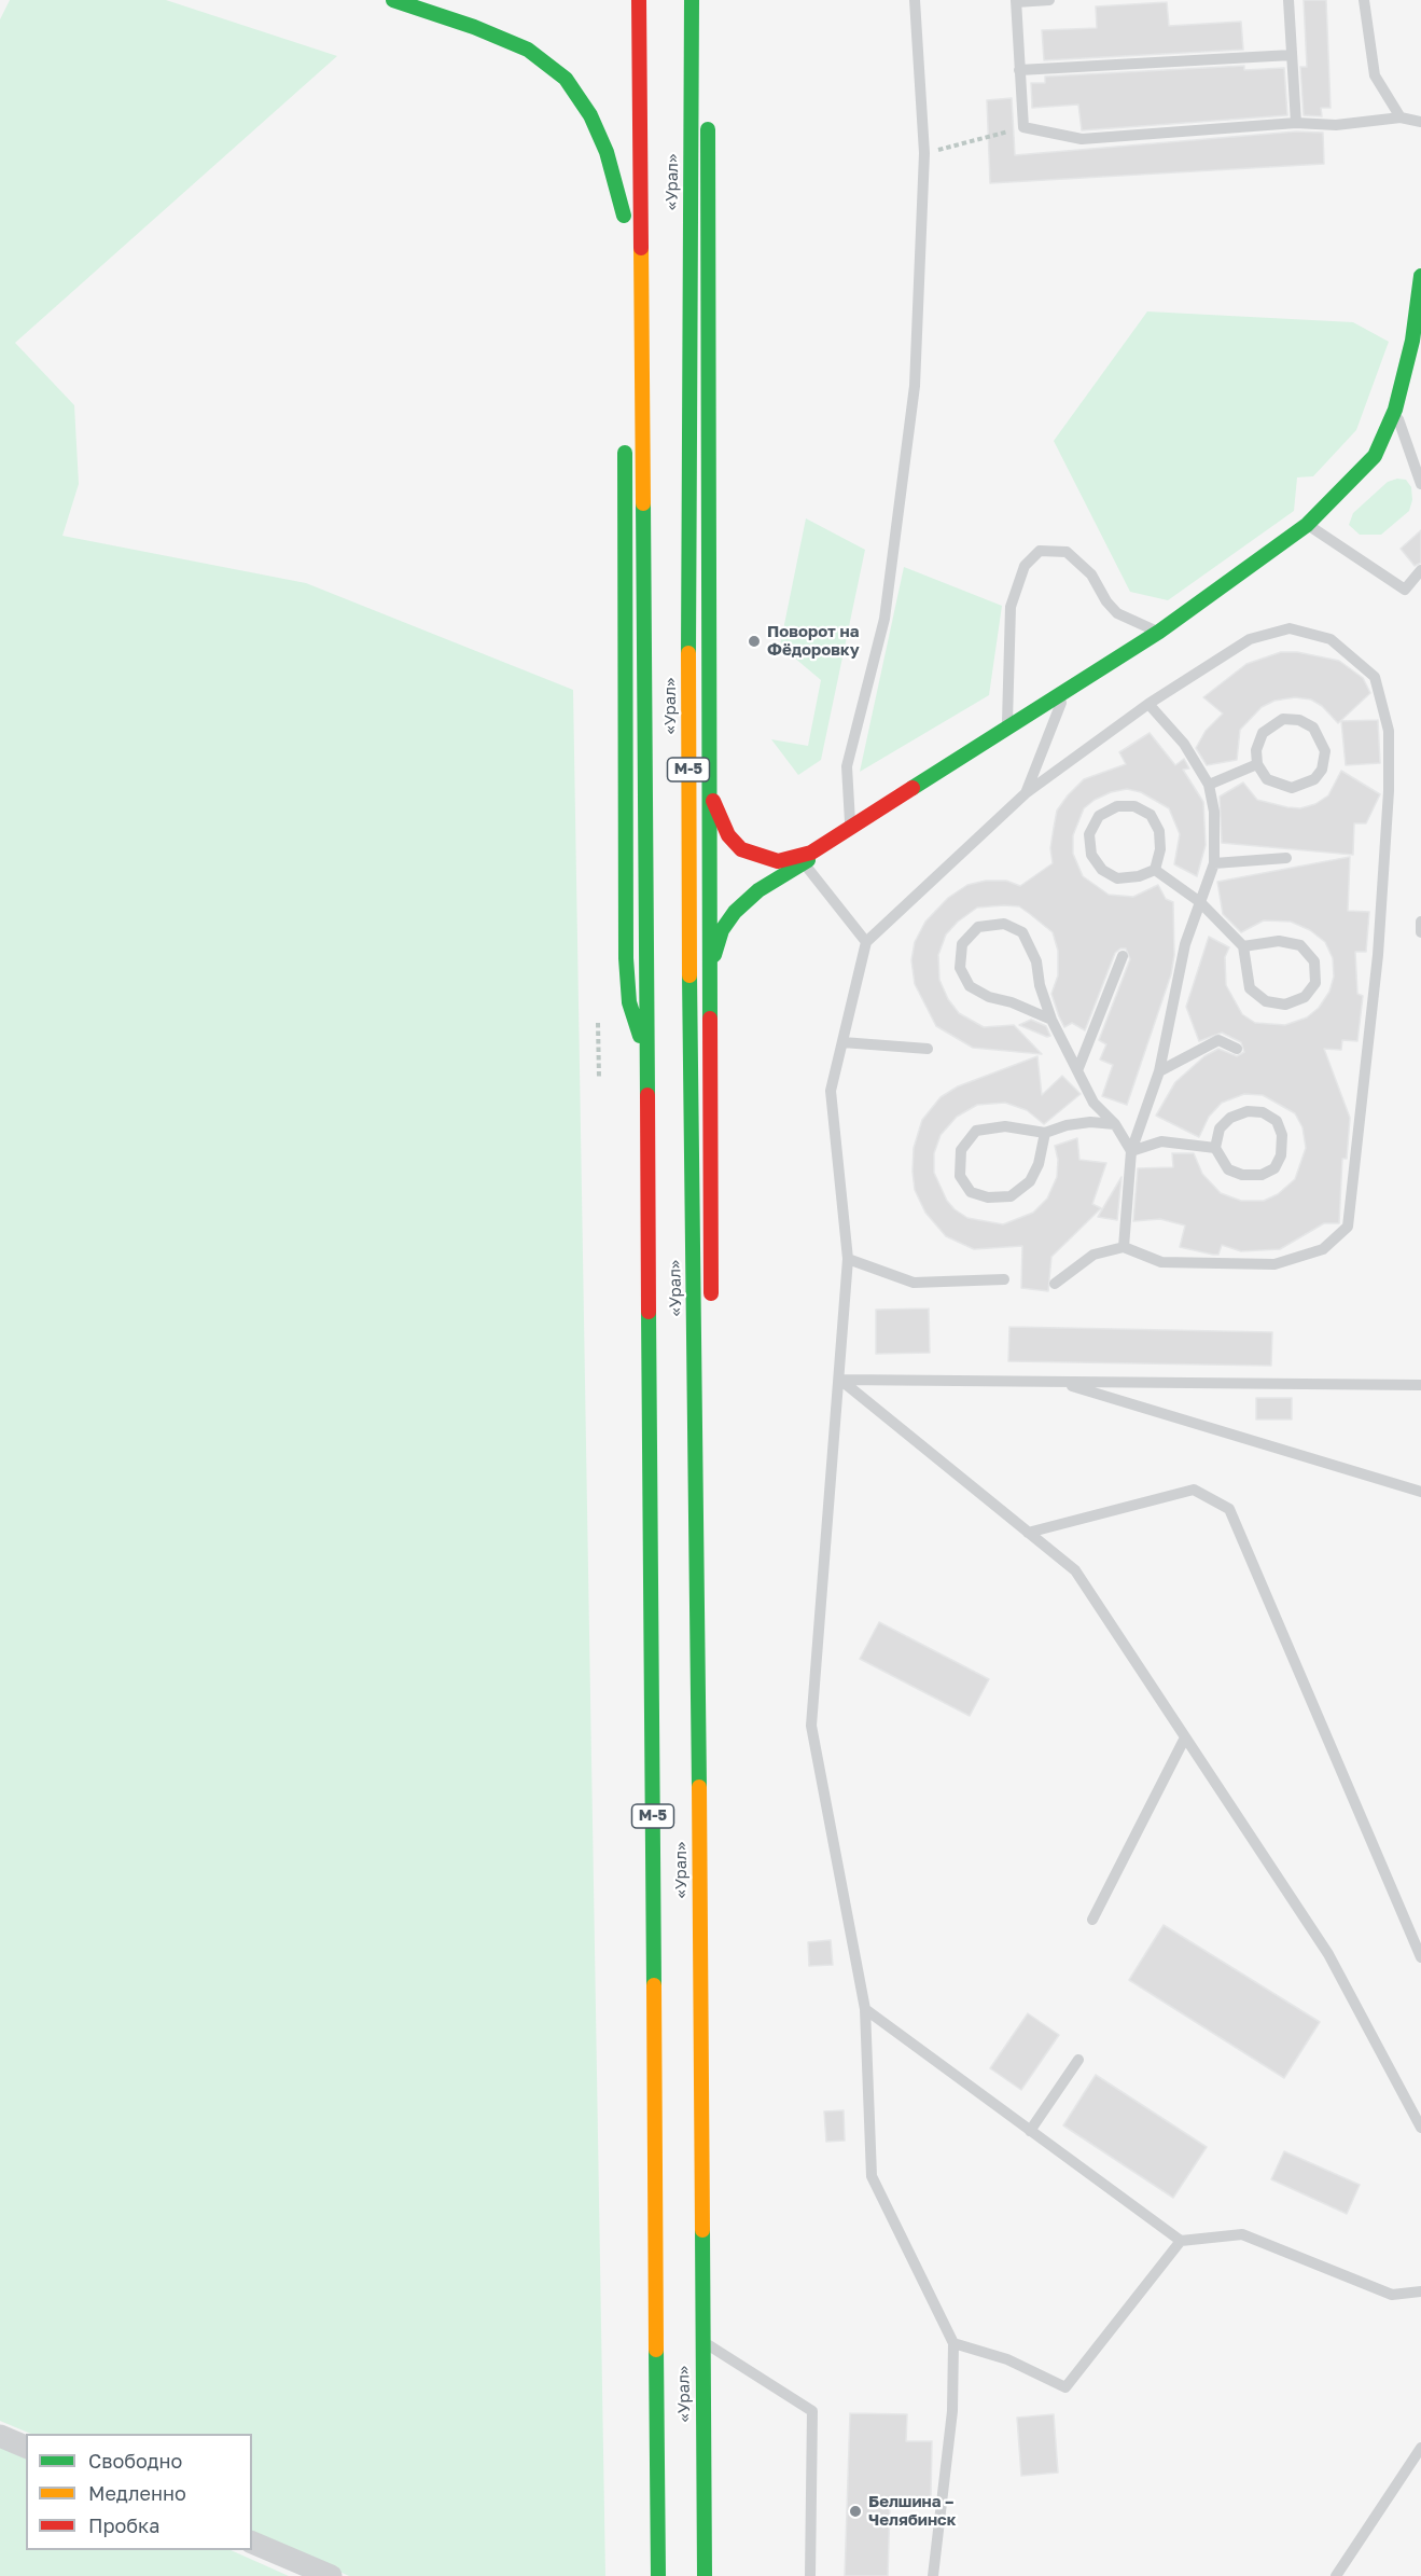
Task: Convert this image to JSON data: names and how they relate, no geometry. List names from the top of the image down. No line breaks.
{"streets":{"main road":["«Урал»","М-5"]},"places":["Поворот на Фёдоровку","Белшина – Челябинск"],"legend":["Свободно","Медленно","Пробка"]}
